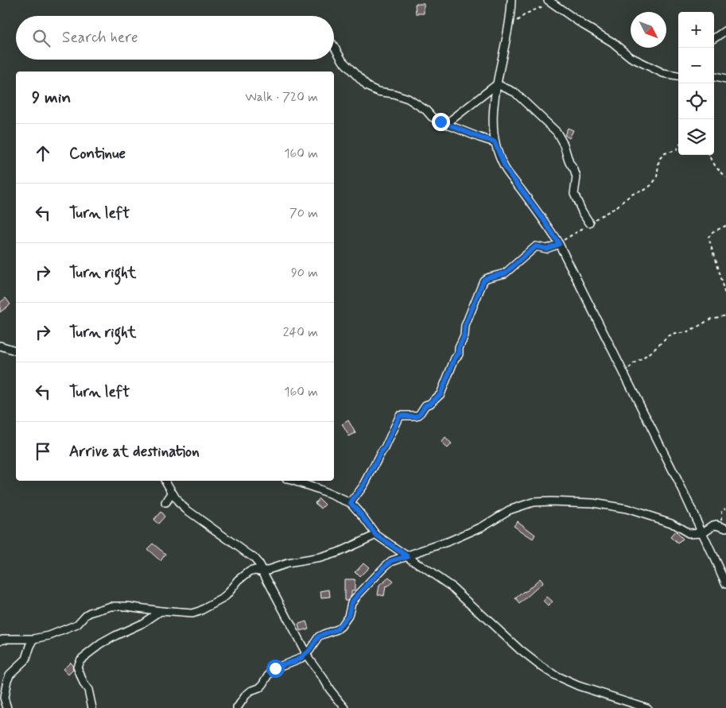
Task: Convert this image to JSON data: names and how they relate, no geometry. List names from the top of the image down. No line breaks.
{"north":"bottom right","page":{"map_buttons":["+","−"],"search":"Search here","heading":["9 min","Walk · 720 m"],"list":[["Continue","160 m"],["Turn left","70 m"],["Turn right","90 m"],["Turn right","240 m"],["Turn left","160 m"],"Arrive at destination"]}}
